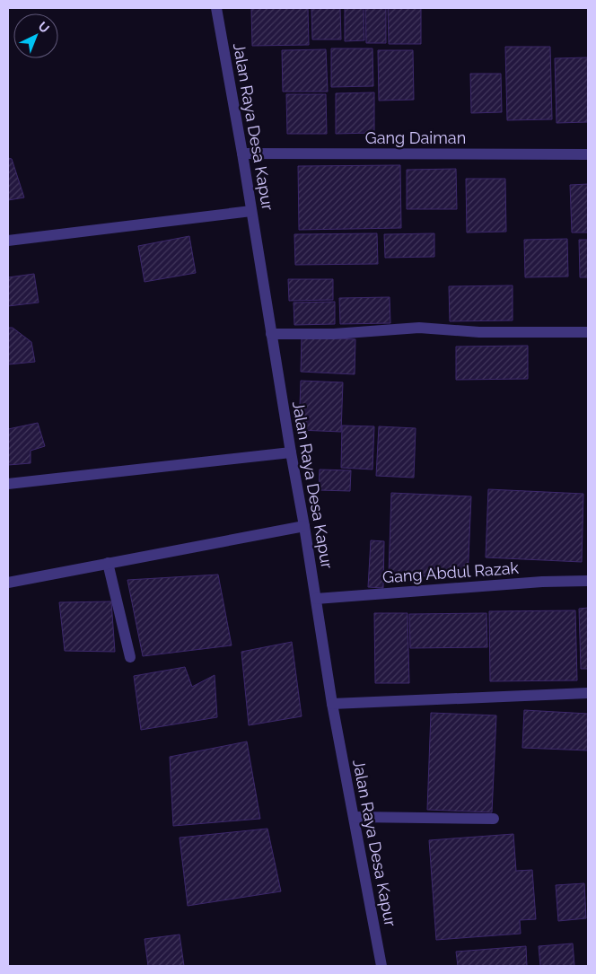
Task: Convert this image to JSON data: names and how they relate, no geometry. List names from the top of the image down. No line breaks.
{"streets":{"street":["Jalan Raya Desa Kapur","Gang Daiman","Gang Abdul Razak"]},"crossings":[["Jalan Raya Desa Kapur","Gang Daiman"],["Jalan Raya Desa Kapur","Gang Abdul Razak"]],"north":"top right"}
